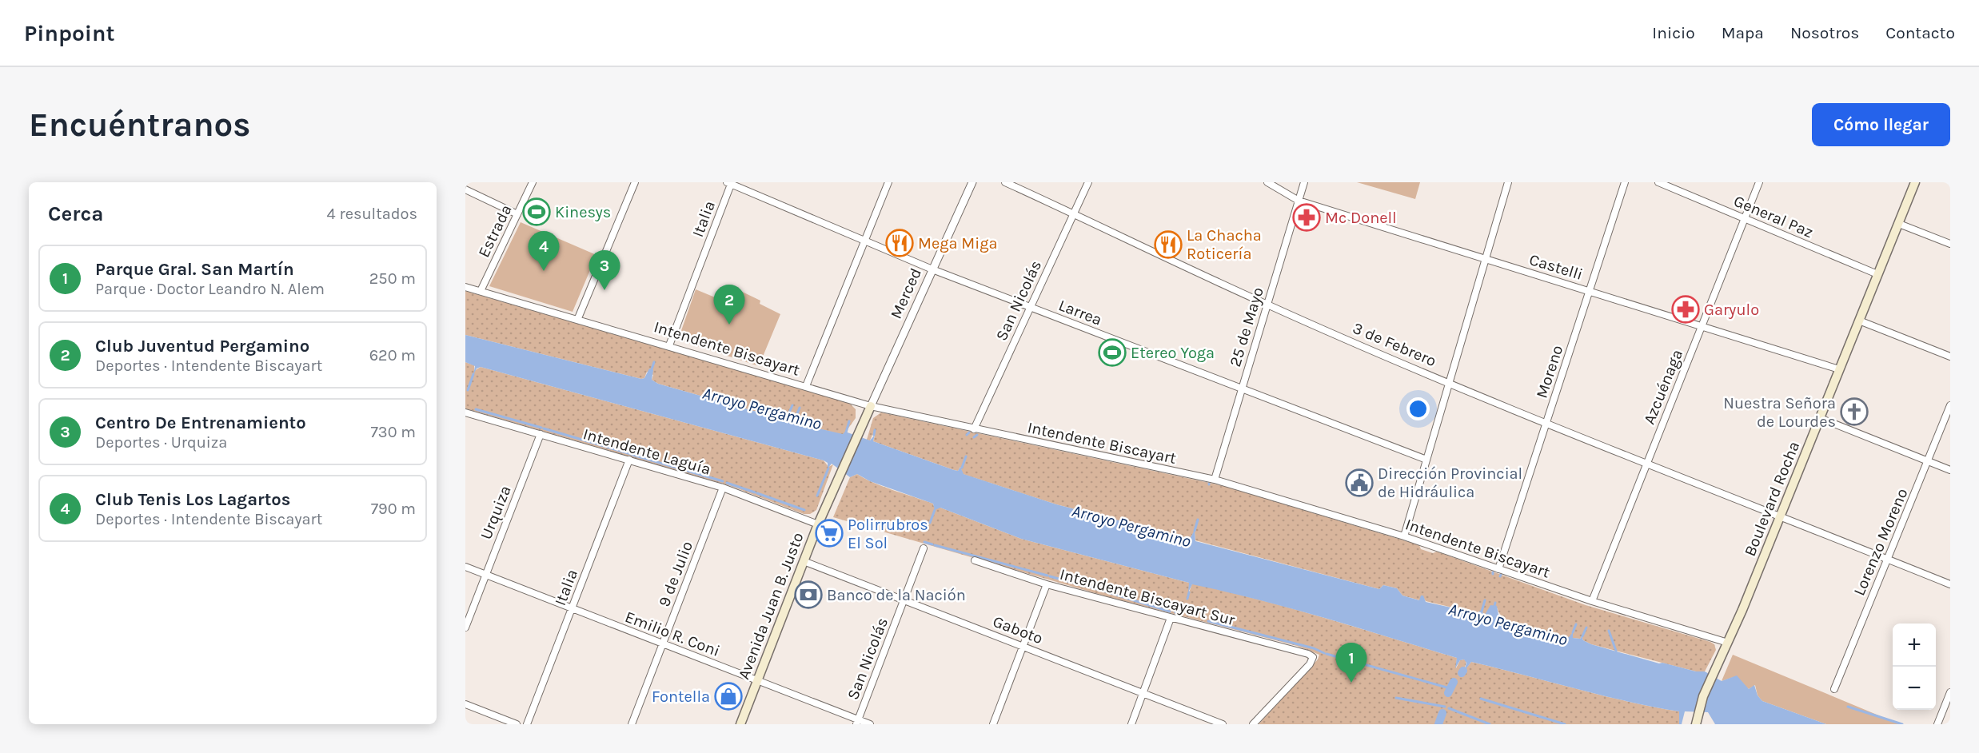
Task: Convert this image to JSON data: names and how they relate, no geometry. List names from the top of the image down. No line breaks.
{"streets":{"main road":["Merced","Boulevard Rocha","Avenida Juan B. Justo"],"street":["General Paz","Italia","Estrada","Castelli","San Nicolás","Larrea","25 de Mayo","3 de Febrero","Intendente Biscayart","Moreno","Azcuénaga","Intendente Laguía","Urquiza","Lorenzo Moreno","9 de Julio","Intendente Biscayart Sur","Gaboto","Emilio R. Coni"]},"crossings":[["General Paz","Azcuénaga"],["General Paz","Boulevard Rocha"],["Italia","Larrea"],["Italia","Intendente Biscayart"],["Italia","Intendente Laguía"],["Italia","Emilio R. Coni"],["Estrada","Intendente Biscayart"],["Castelli","25 de Mayo"],["Castelli","Moreno"],["Castelli","Azcuénaga"],["Castelli","Boulevard Rocha"],["Merced","Larrea"],["Merced","Intendente Biscayart"],["Merced","Avenida Juan B. Justo"],["San Nicolás","Larrea"],["San Nicolás","3 de Febrero"],["San Nicolás","Intendente Biscayart"],["San Nicolás","Gaboto"],["San Nicolás","Emilio R. Coni"],["Larrea","25 de Mayo"],["25 de Mayo","3 de Febrero"],["25 de Mayo","Intendente Biscayart"],["3 de Febrero","Moreno"],["3 de Febrero","Azcuénaga"],["3 de Febrero","Boulevard Rocha"],["3 de Febrero","Lorenzo Moreno"],["Intendente Biscayart","Moreno"],["Intendente Biscayart","Azcuénaga"],["Intendente Biscayart","Boulevard Rocha"],["Intendente Laguía","Urquiza"],["Intendente Laguía","9 de Julio"],["Intendente Laguía","Avenida Juan B. Justo"],["Urquiza","Emilio R. Coni"],["9 de Julio","Emilio R. Coni"],["Avenida Juan B. Justo","Gaboto"],["Avenida Juan B. Justo","Emilio R. Coni"]],"water":["Arroyo Pergamino"],"places":{"sports":["Kinesys","Etereo Yoga"],"pharmacy":["Mc Donell","Garyulo"],"restaurant":["Mega Miga","La Chacha Roticería"],"church":["Nuestra Señora de Lourdes"],"public building":["Dirección Provincial de Hidráulica"],"supermarket":["Polirrubros El Sol"],"bank":["Banco de la Nación"],"shop":["Fontella"]},"page":{"header":"Pinpoint","nav":["Inicio","Mapa","Nosotros","Contacto"],"buttons":"Cómo llegar","title":"Encuéntranos","heading":["Cerca","4 resultados"],"pins":["4","3","2","1"],"list":[{"mark":"1","name":"Parque Gral. San Martín","note":"Parque · Doctor Leandro N. Alem","value":"250 m"},{"mark":"2","name":"Club Juventud Pergamino","note":"Deportes · Intendente Biscayart","value":"620 m"},{"mark":"3","name":"Centro De Entrenamiento","note":"Deportes · Urquiza","value":"730 m"},{"mark":"4","name":"Club Tenis Los Lagartos","note":"Deportes · Intendente Biscayart","value":"790 m"}],"map_buttons":["+","−"]}}
